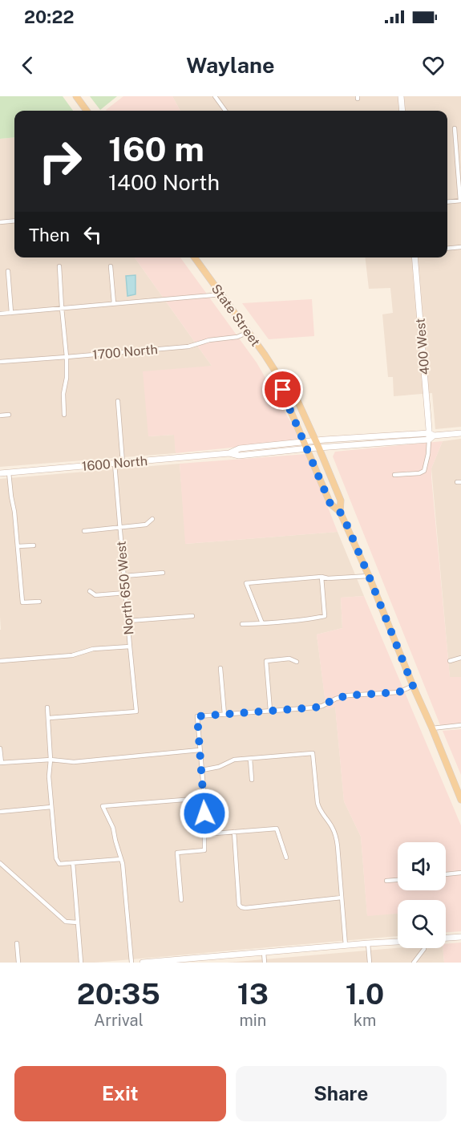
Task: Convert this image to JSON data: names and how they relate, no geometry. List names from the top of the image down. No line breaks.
{"streets":{"main road":["State Street","400 West","1600 North"],"street":["1700 North","North 650 West"]},"crossings":[["State Street","1700 North"],["State Street","1600 North"],["400 West","1600 North"],["1600 North","North 650 West"]],"page":{"status":"20:22","header":"Waylane","turn":["160 m","1400 North"],"then":"Then","eta":["20:35","Arrival","13","min","1.0","km"],"buttons":["Exit","Share"]}}
